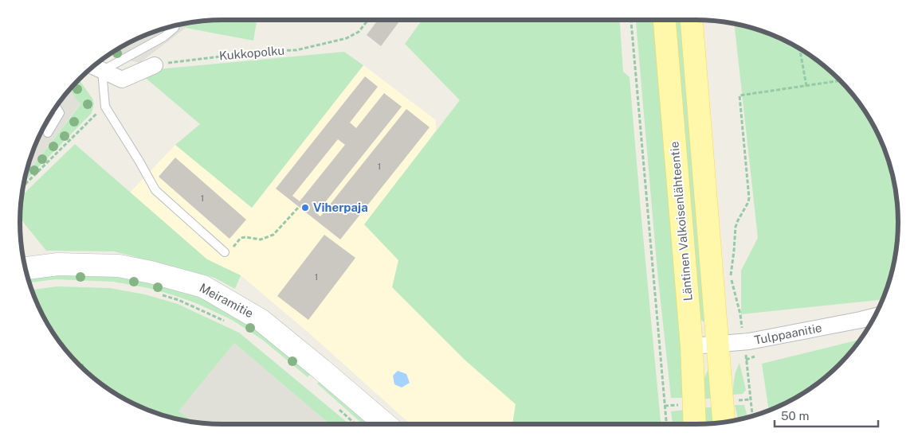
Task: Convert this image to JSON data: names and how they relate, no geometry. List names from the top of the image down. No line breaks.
{"streets":{"main road":["Läntinen Valkoisenlähteentie","Meiramitie"],"street":["Tulppaanitie"],"path":["Kukkopolku"]},"crossings":[["Läntinen Valkoisenlähteentie","Tulppaanitie"]],"places":["Viherpaja"],"house_numbers":["1","1","1"],"scale_bar":"50 m"}
